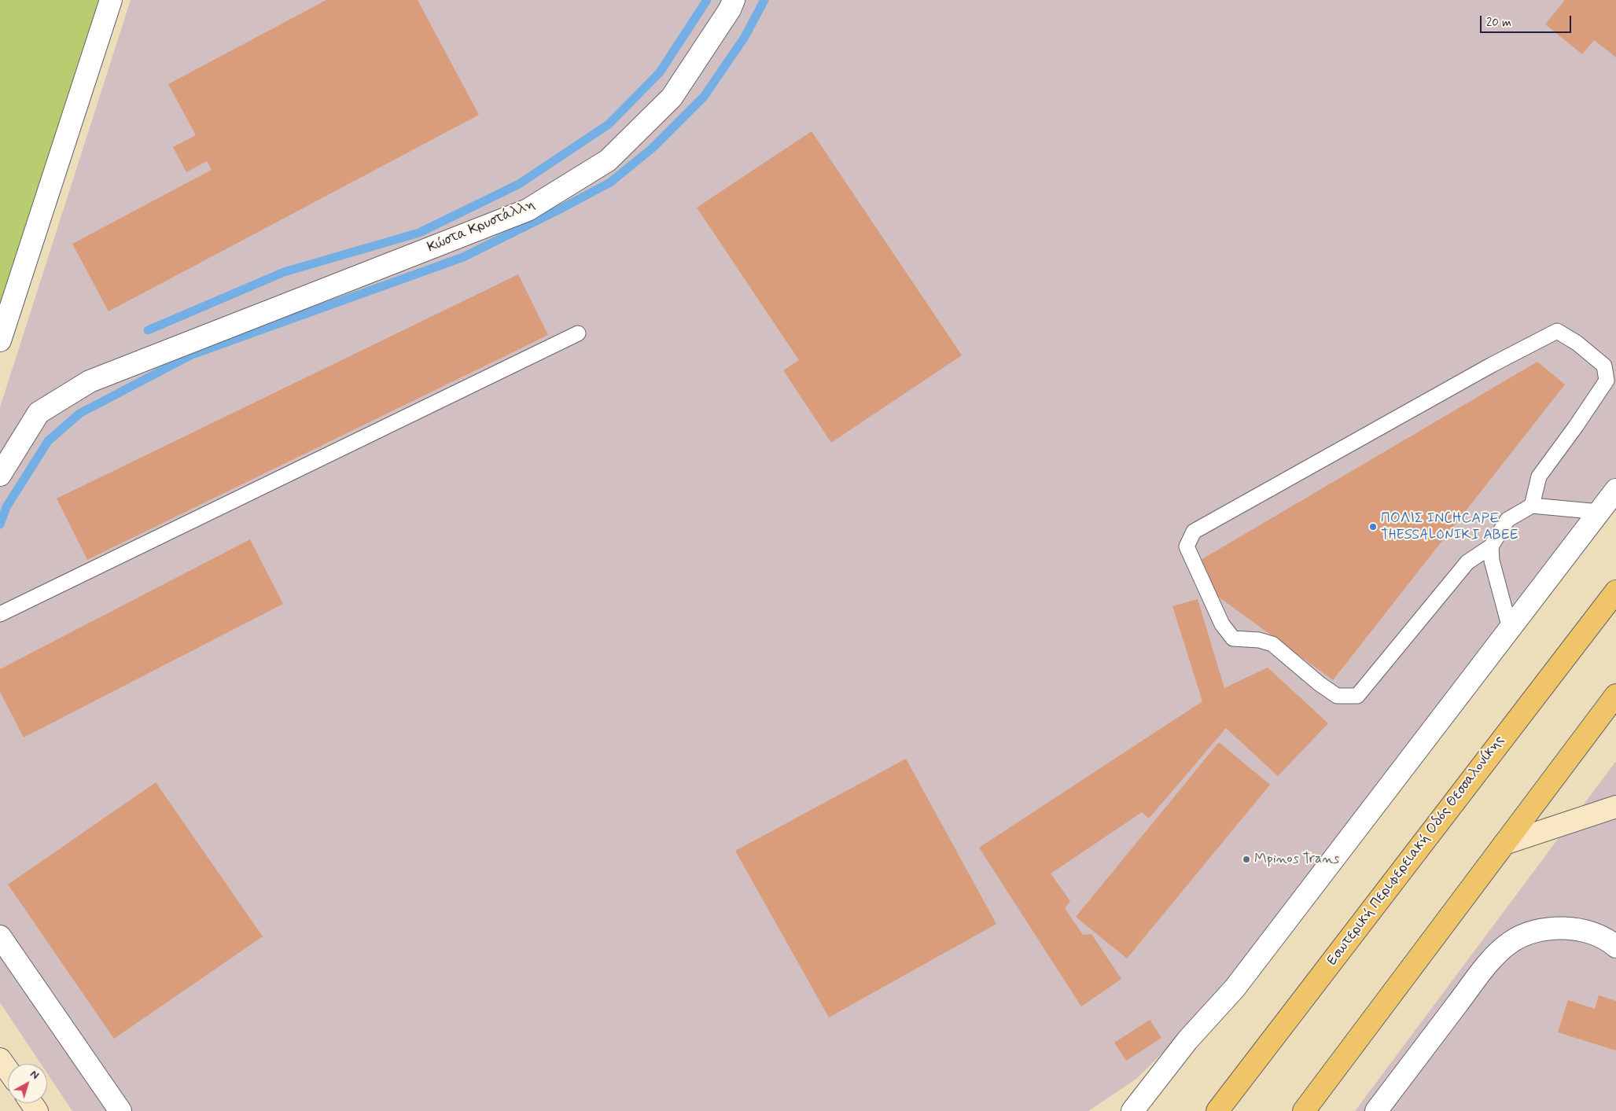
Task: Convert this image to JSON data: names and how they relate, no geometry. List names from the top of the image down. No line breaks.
{"streets":{"highway":["Εσωτερική Περιφερειακή Οδός Θεσσαλονίκης"],"street":["Κώστα Κρυστάλλη"]},"places":["ΠΟΛΙΣ INCHCAPE THESSALONIKI ΑΒΕΕ","Mpinos Trans"],"scale_bar":"20 m","north":"top right"}
